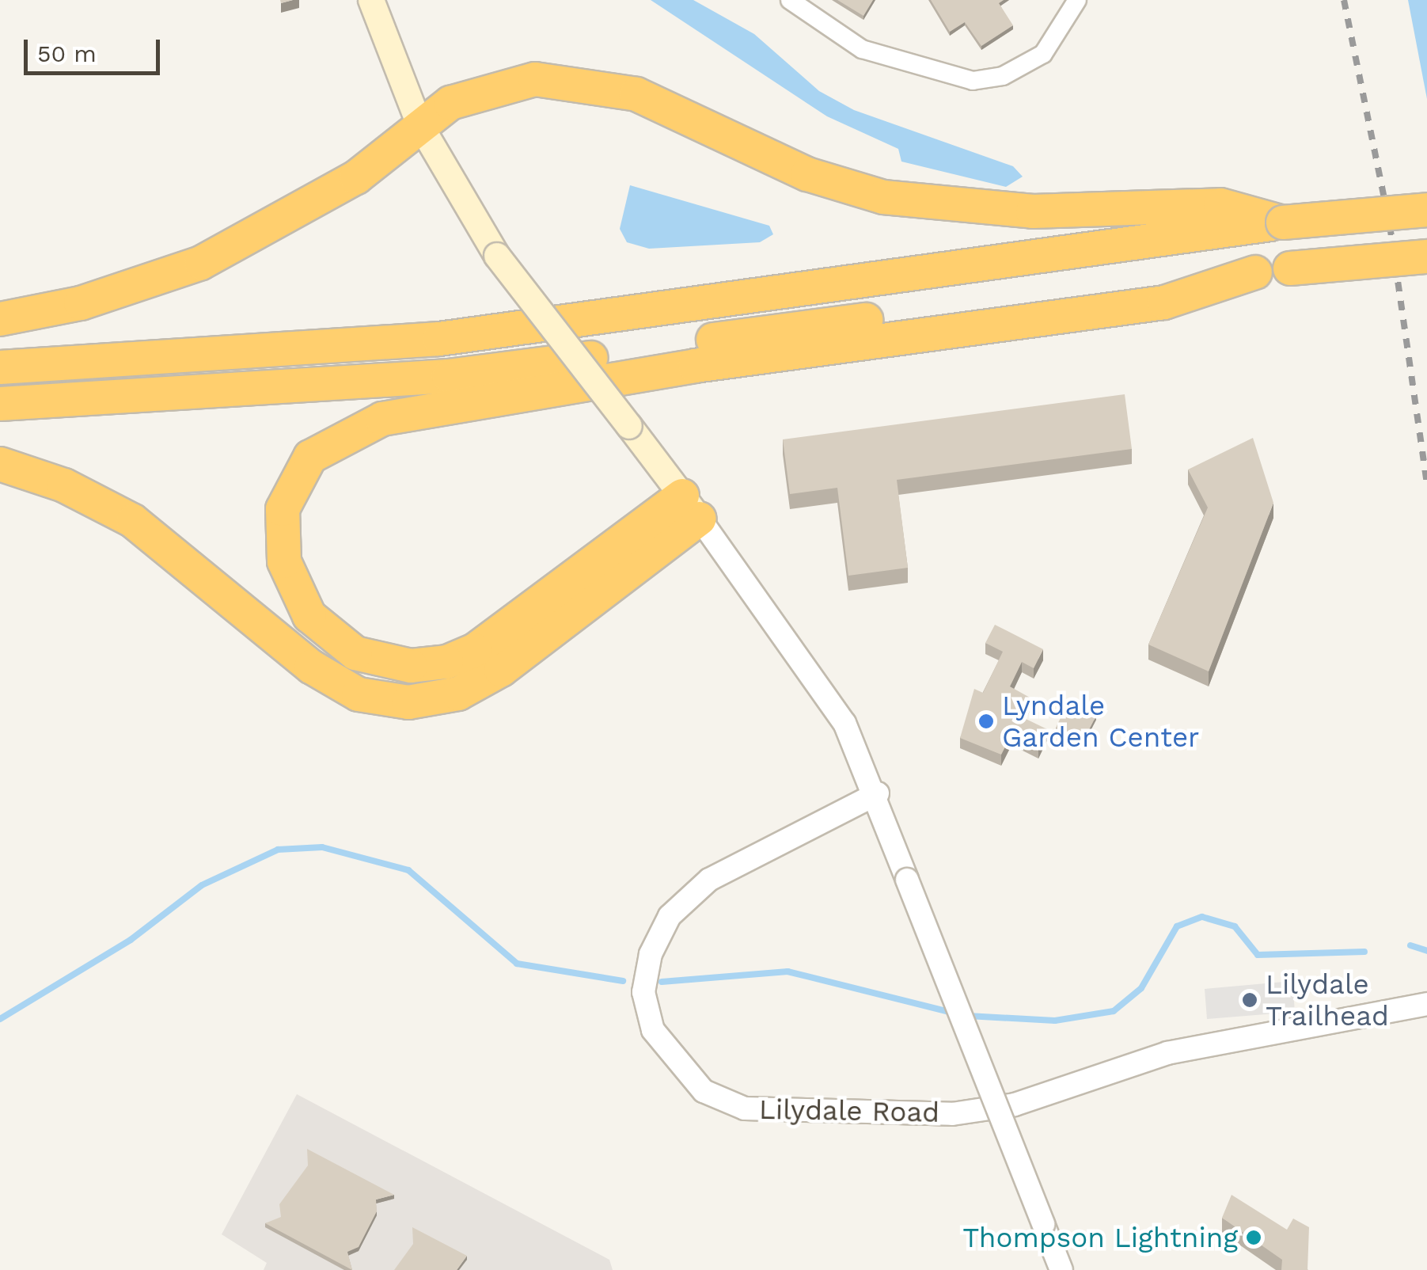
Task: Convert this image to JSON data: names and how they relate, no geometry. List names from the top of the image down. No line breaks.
{"streets":{"street":["Lilydale Road"]},"places":["Lyndale Garden Center","Lilydale Trailhead","Thompson Lightning"],"scale_bar":"50 m"}
